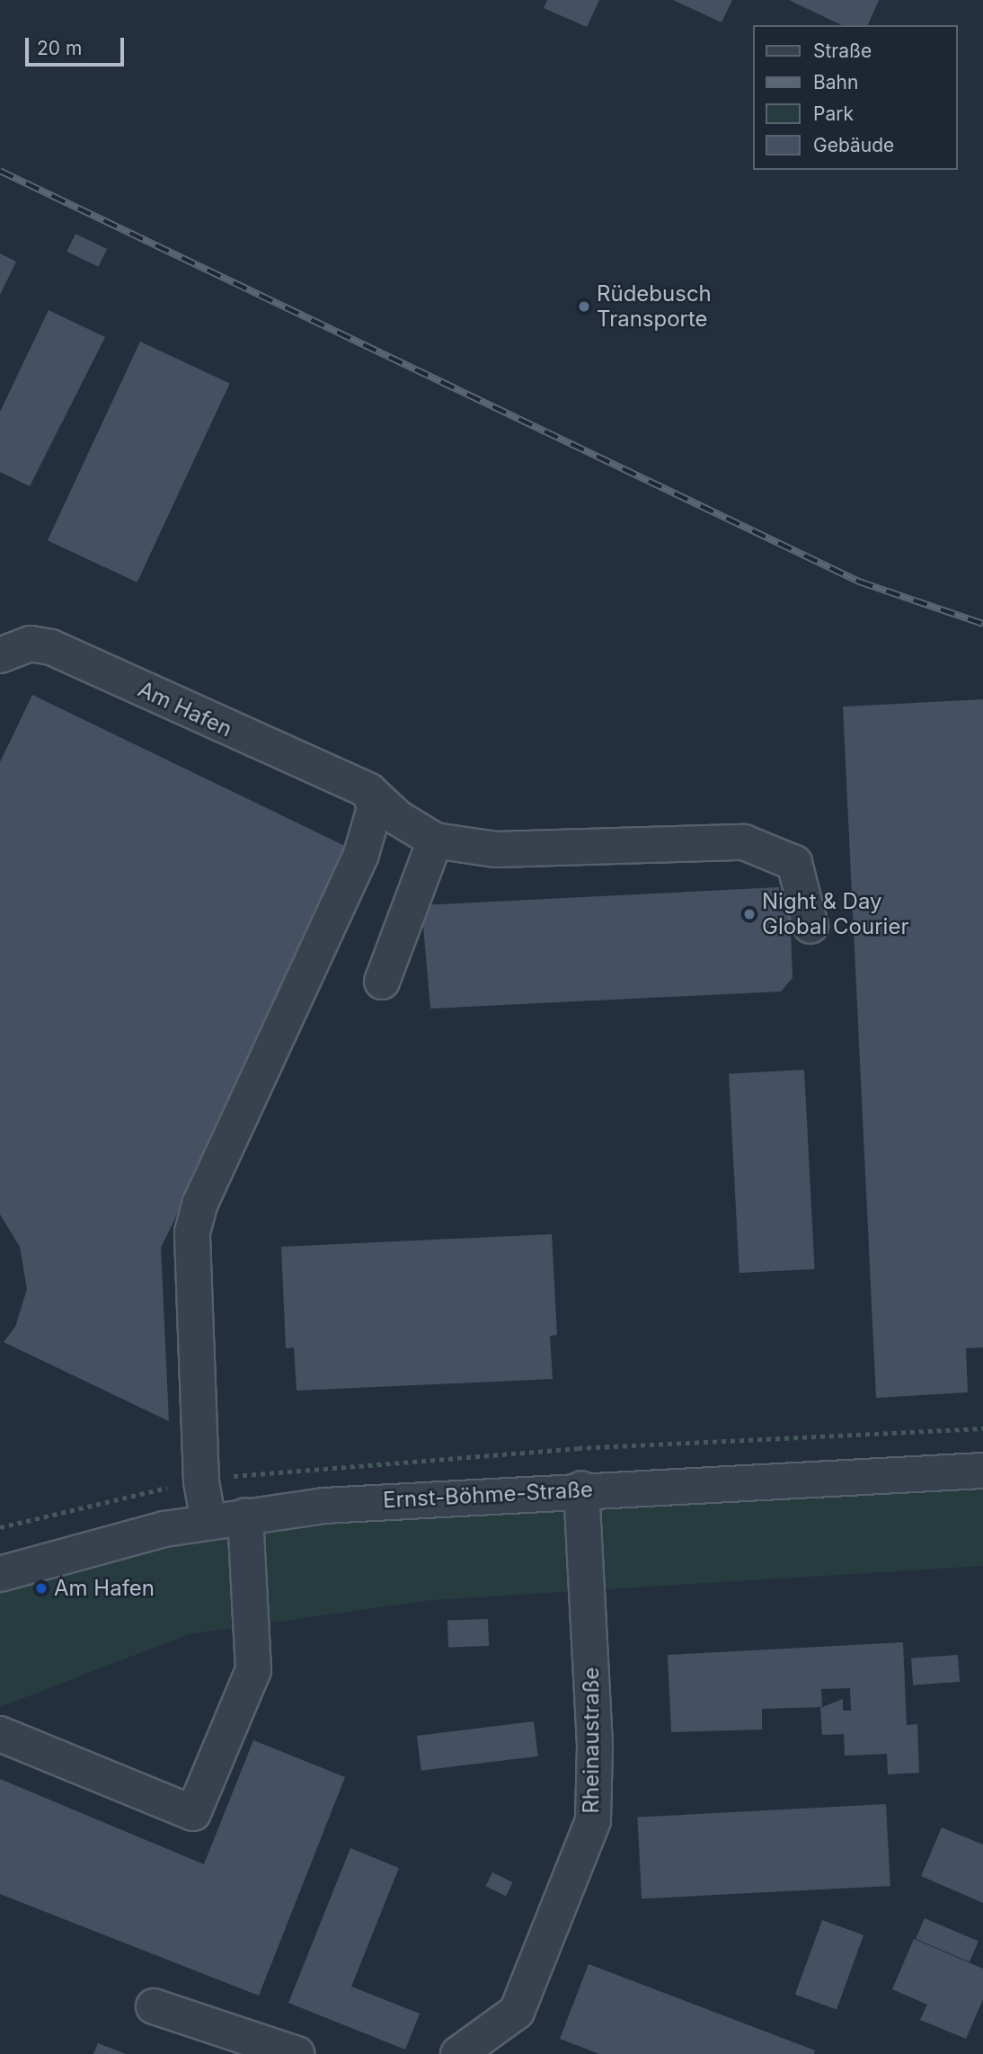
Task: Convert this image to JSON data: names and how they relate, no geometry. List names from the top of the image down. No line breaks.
{"streets":{"street":["Am Hafen","Ernst-Böhme-Straße","Rheinaustraße"]},"crossings":[["Ernst-Böhme-Straße","Rheinaustraße"]],"places":["Rüdebusch Transporte","Night & Day Global Courier","Am Hafen"],"legend":["Straße","Bahn","Park","Gebäude"],"scale_bar":"20 m"}
